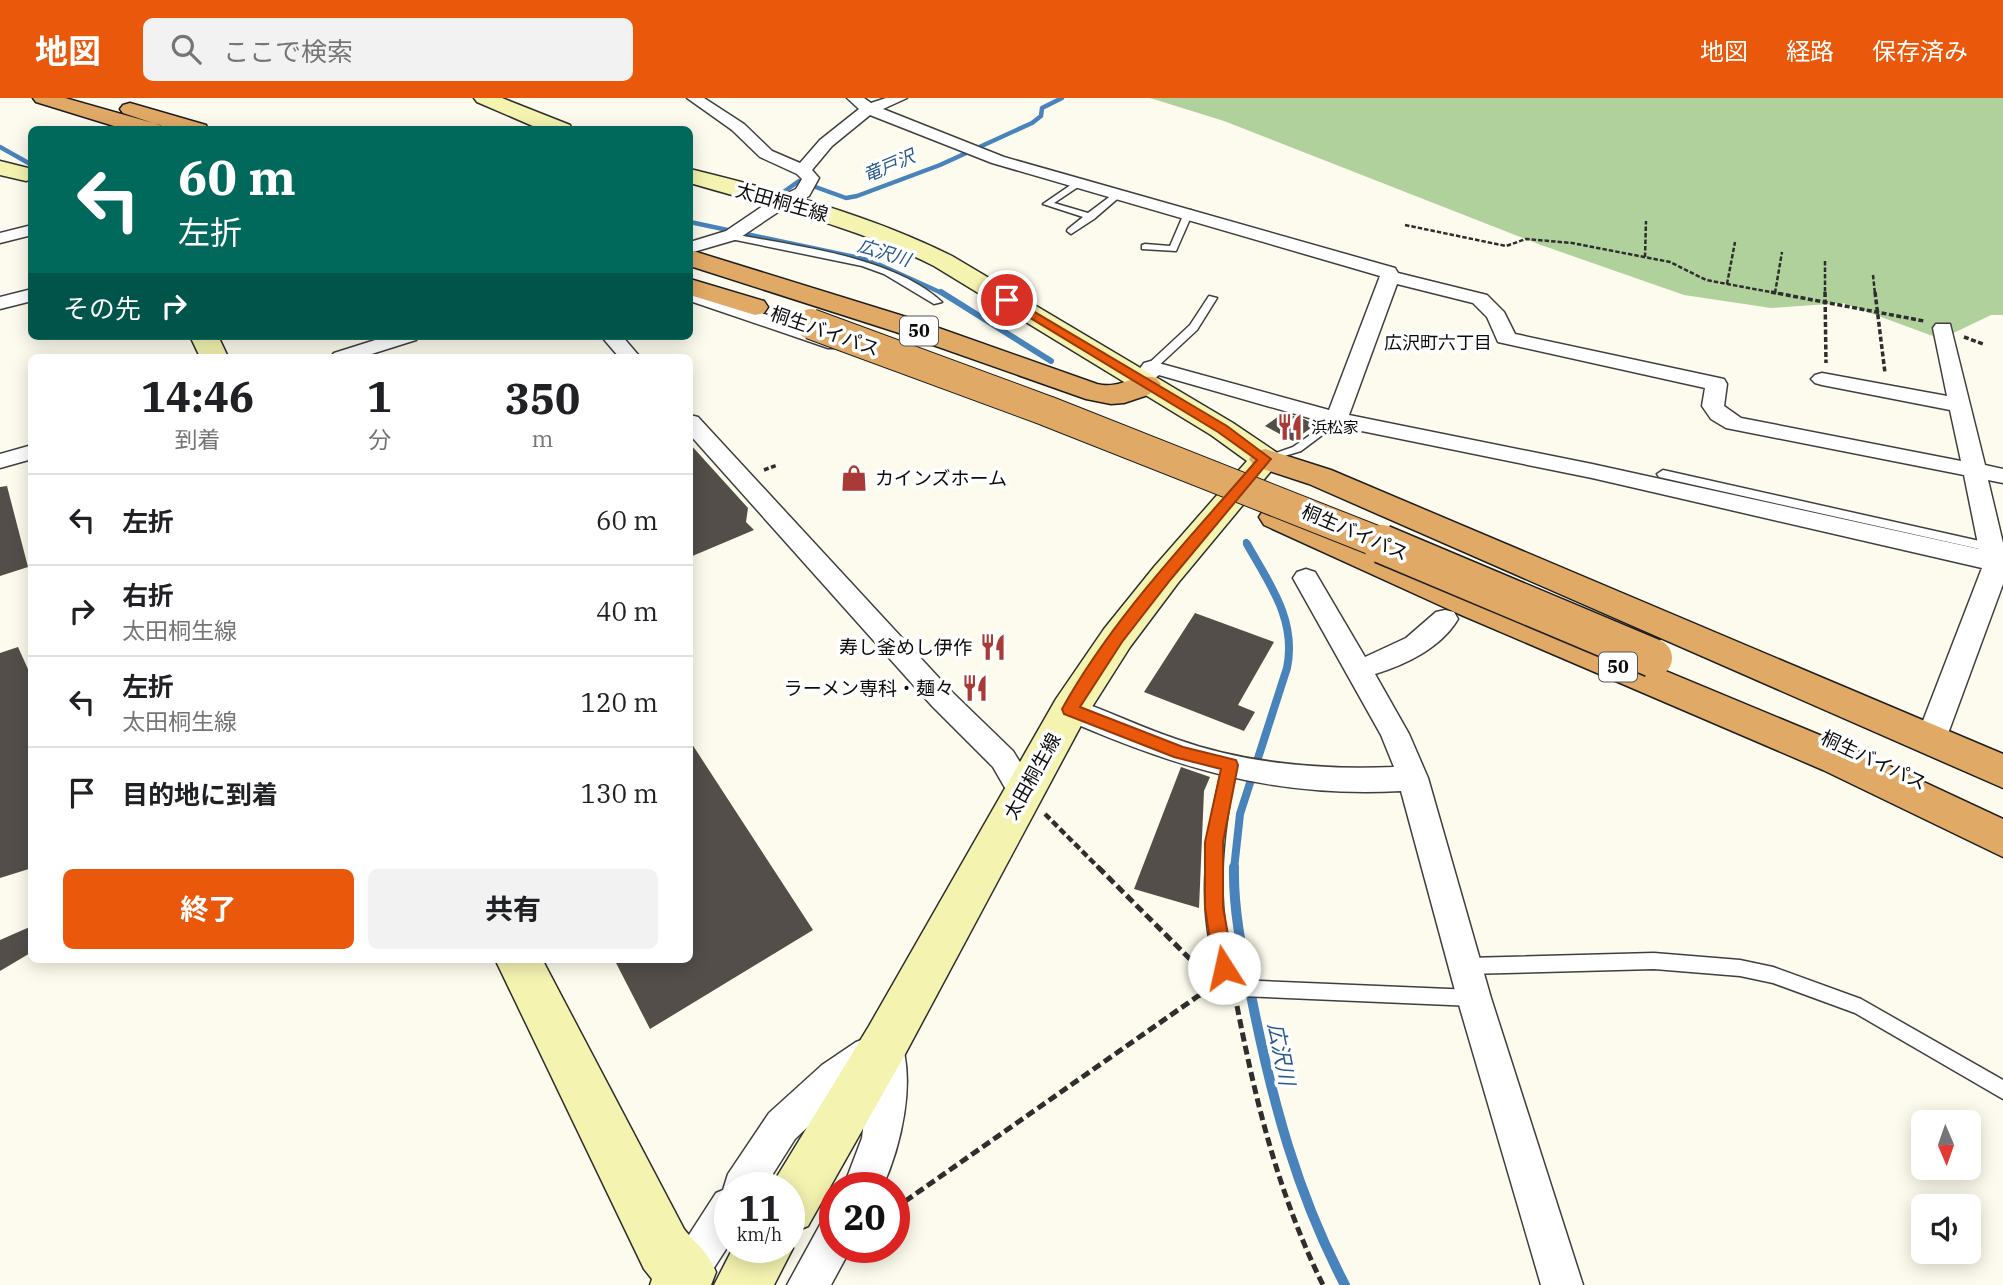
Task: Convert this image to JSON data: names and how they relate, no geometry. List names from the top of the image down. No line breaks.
{"streets":{"highway":["桐生バイパス","50"],"main road":["太田桐生線"]},"crossings":[["太田桐生線","50"]],"districts":["広沢町六丁目"],"water":["竜戸沢","広沢川"],"places":{"restaurant":["浜松家","寿し釜めし伊作","ラーメン専科・麺々"],"shop":["カインズホーム"]},"north":"bottom","page":{"header":"地図","search":"ここで検索","nav":["地図","経路","保存済み"],"turn":["60 m","左折"],"then":"その先","eta":["14:46","到着","1","分","350","m"],"list":[{"name":"左折","value":"60 m"},{"name":"右折","note":"太田桐生線","value":"40 m"},{"name":"左折","note":"太田桐生線","value":"120 m"},{"name":"目的地に到着","value":"130 m"}],"buttons":["終了","共有"],"speed":"11 km/h","limit":"20"}}
